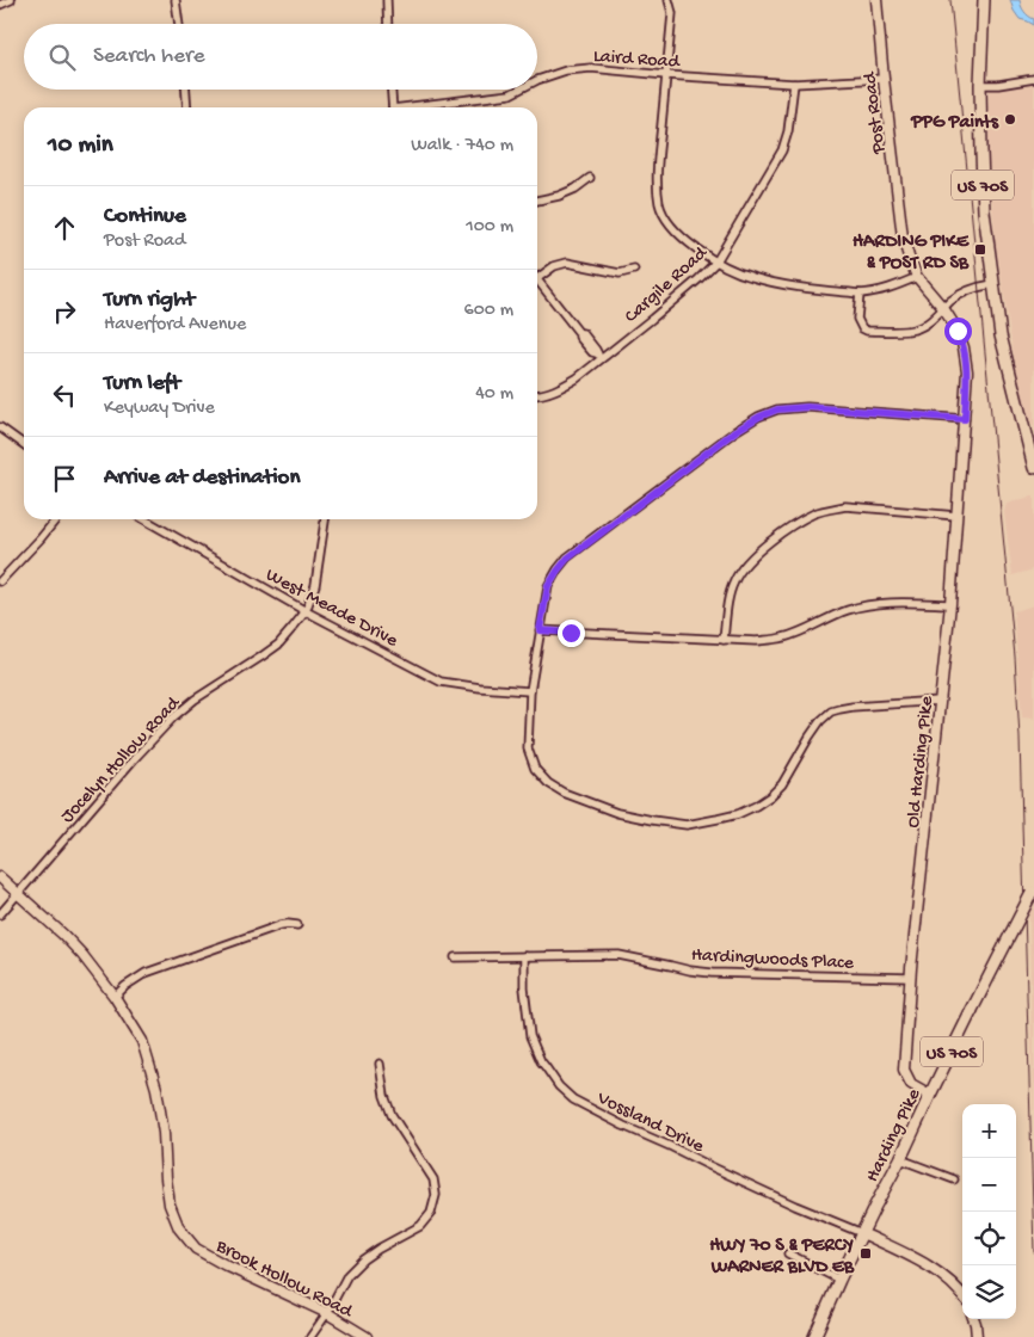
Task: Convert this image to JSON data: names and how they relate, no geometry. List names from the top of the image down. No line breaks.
{"streets":{"main road":["US 70S","Harding Pike"],"street":["Laird Road","Post Road","Cargile Road","West Meade Drive","Jocelyn Hollow Road","Old Harding Pike","Hardingwoods Place","Vossland Drive","Brook Hollow Road"]},"crossings":[["Laird Road","Post Road"],["Laird Road","Cargile Road"],["Post Road","Old Harding Pike"],["West Meade Drive","Jocelyn Hollow Road"],["Jocelyn Hollow Road","Brook Hollow Road"],["Old Harding Pike","Hardingwoods Place"],["Old Harding Pike","Harding Pike"],["Hardingwoods Place","Vossland Drive"],["Vossland Drive","Harding Pike"]],"places":{"other":["PPG Paints"],"transit":["HARDING PIKE & POST RD SB","HWY 70 S & PERCY WARNER BLVD EB"]},"page":{"search":"Search here","heading":["10 min","Walk · 740 m"],"list":[["Continue","Post Road","100 m"],["Turn right","Haverford Avenue","600 m"],["Turn left","Keyway Drive","40 m"],"Arrive at destination"],"map_buttons":["+","−"]}}
